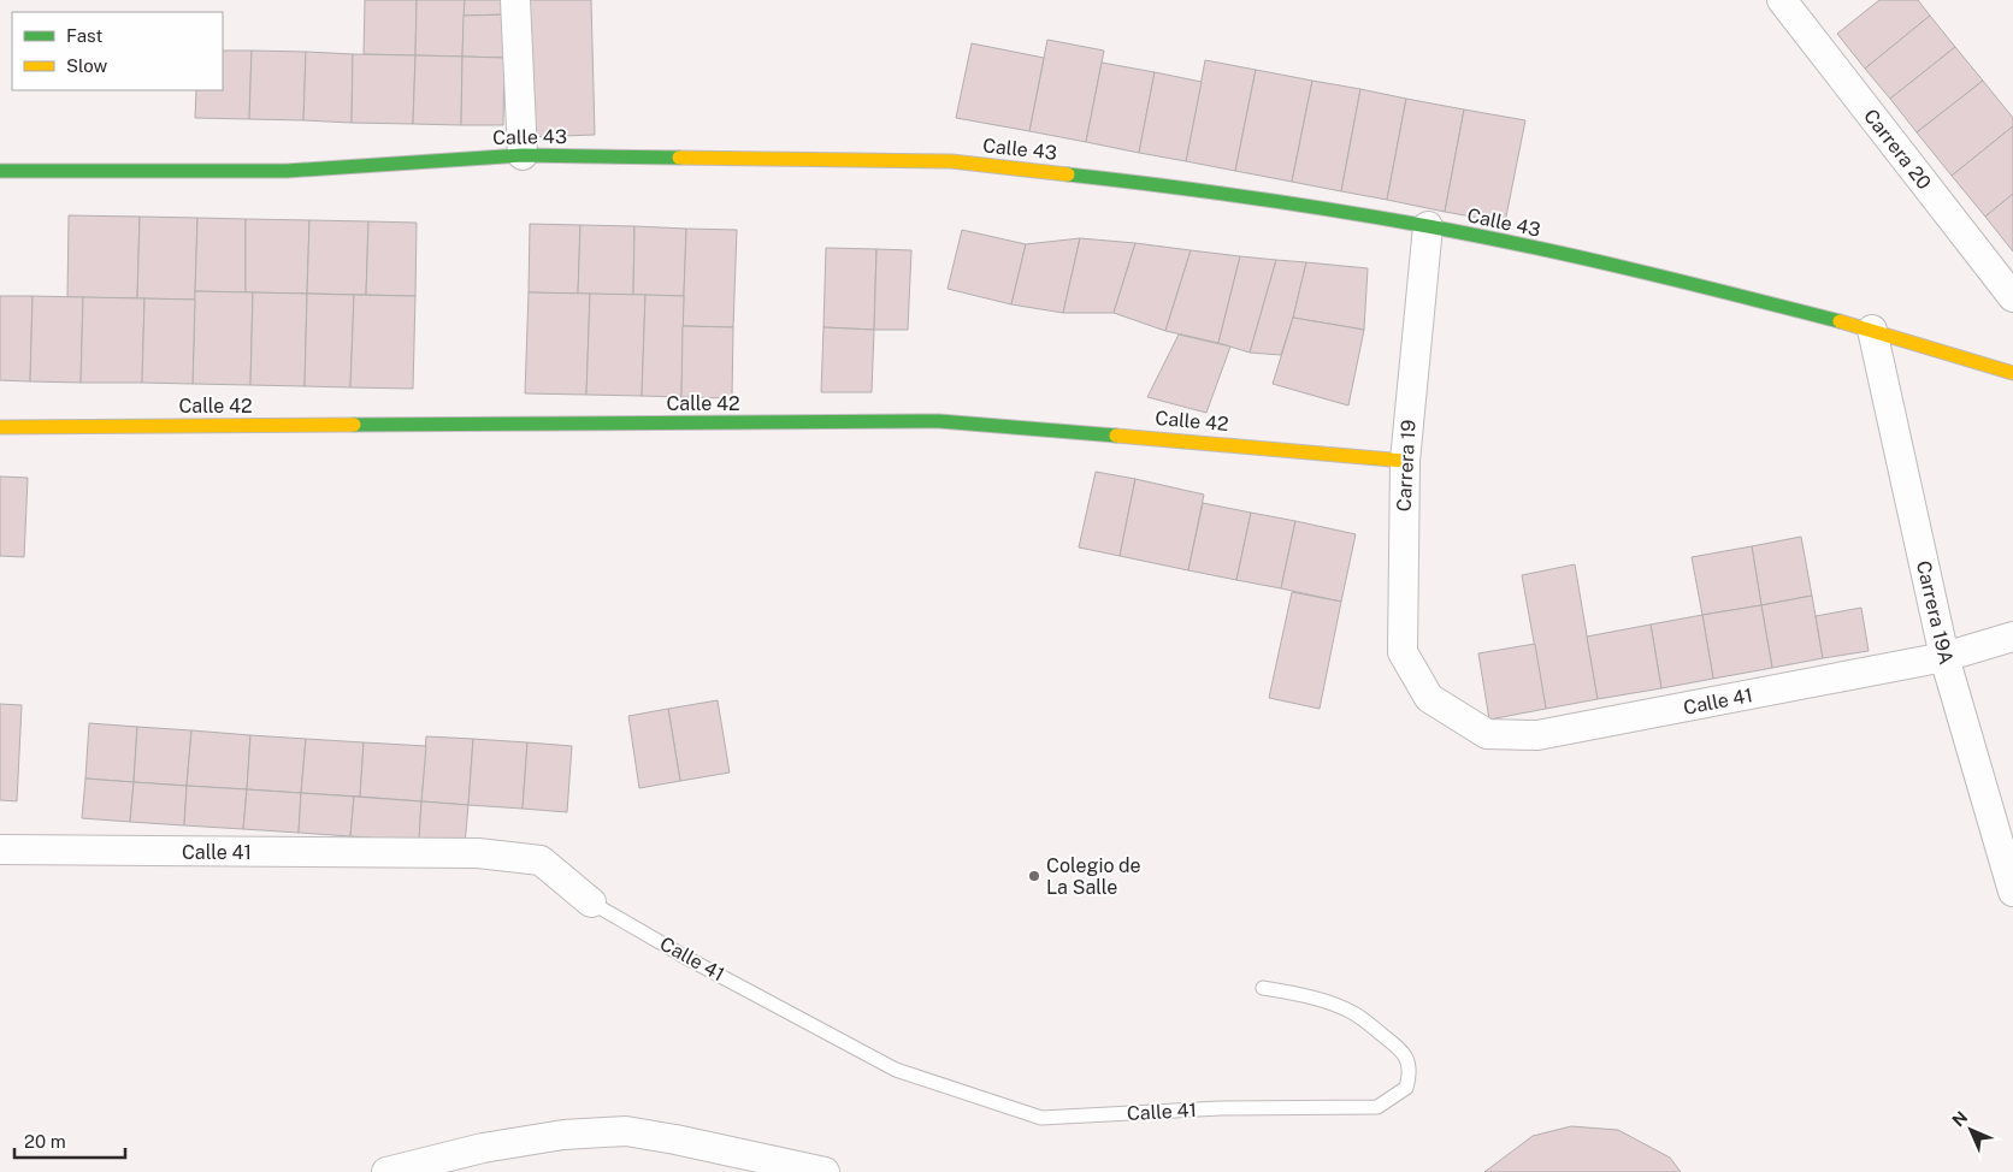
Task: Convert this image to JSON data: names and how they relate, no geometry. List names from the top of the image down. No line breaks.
{"streets":{"street":["Calle 43","Carrera 20","Calle 42","Carrera 19","Carrera 19A","Calle 41"]},"crossings":[["Calle 43","Carrera 19"],["Calle 43","Carrera 19A"],["Calle 42","Carrera 19"],["Carrera 19","Calle 41"],["Carrera 19A","Calle 41"]],"places":["Colegio de La Salle"],"legend":["Fast","Slow"],"scale_bar":"20 m","north":"top left"}
